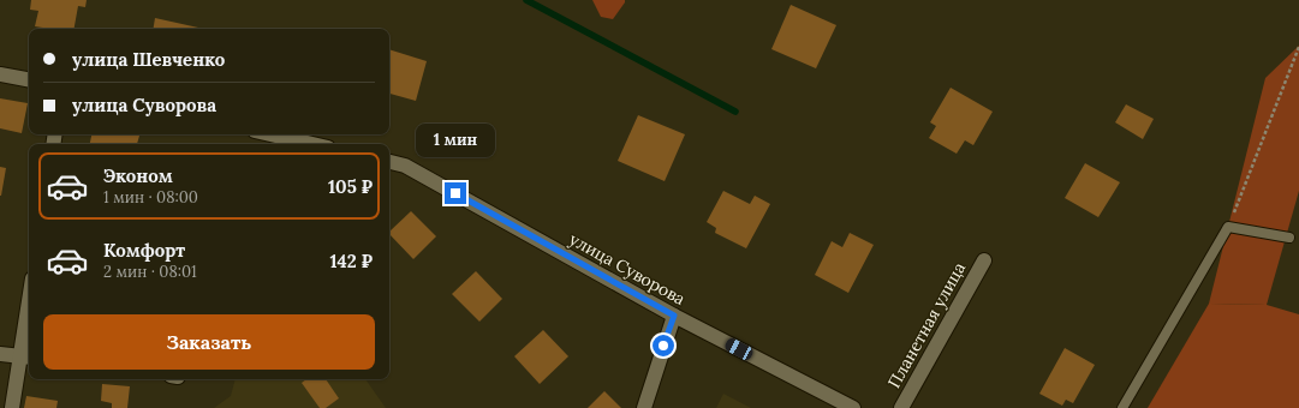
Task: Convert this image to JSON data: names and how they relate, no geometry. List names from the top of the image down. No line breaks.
{"streets":{"street":["улица Суворова","Планетная улица"]},"page":{"banner":["улица Шевченко","улица Суворова"],"bubble":"1 мин","list":[{"name":"Эконом","note":"1 мин · 08:00","value":"105 ₽"},{"name":"Комфорт","note":"2 мин · 08:01","value":"142 ₽"}],"buttons":"Заказать"}}
